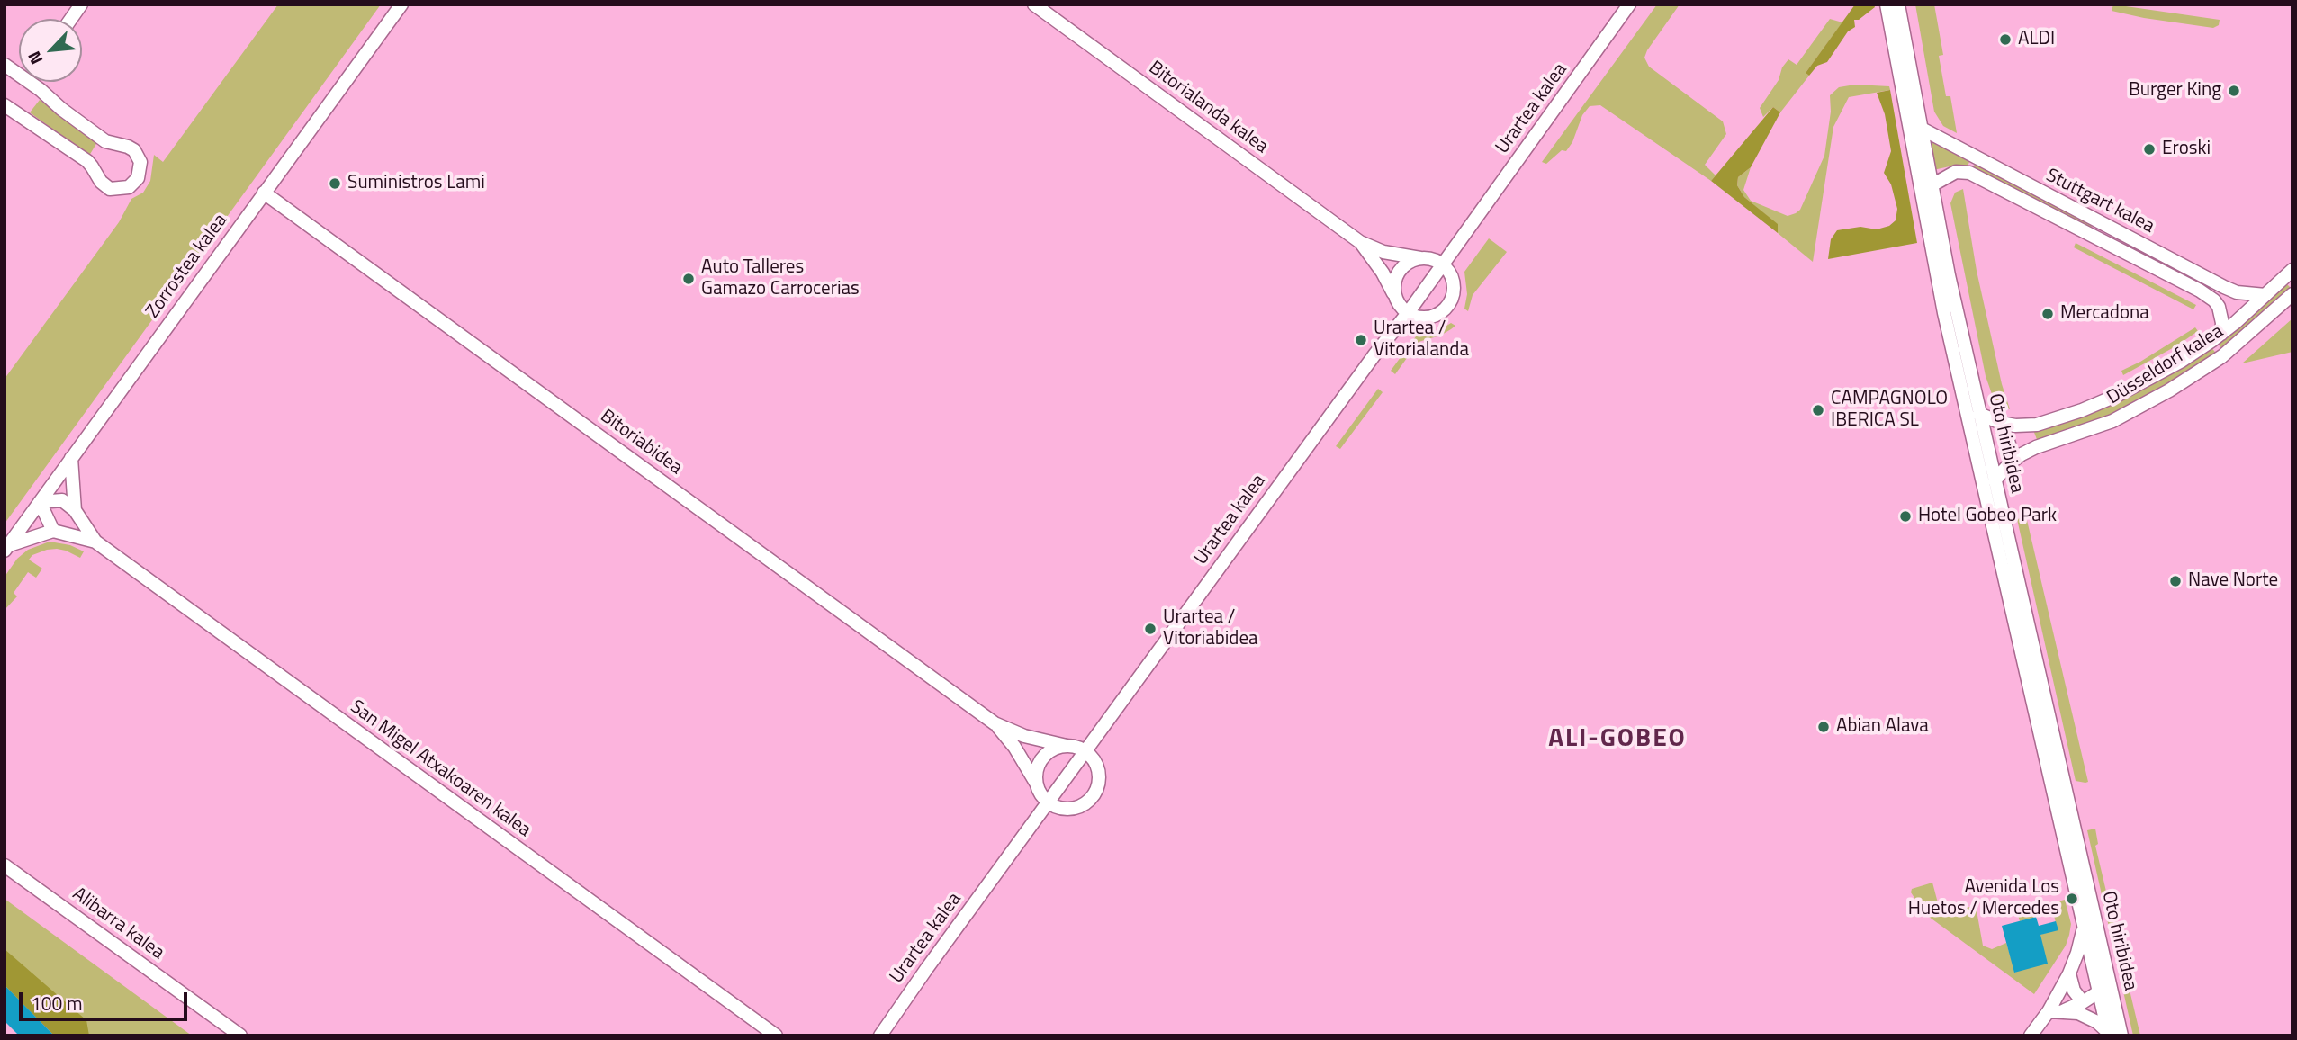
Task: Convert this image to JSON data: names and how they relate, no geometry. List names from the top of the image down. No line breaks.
{"streets":{"street":["Bitorialanda kalea","Urartea kalea","Stuttgart kalea","Zorrostea kalea","Düsseldorf kalea","Bitoriabidea","Oto hiribidea","San Migel Atxakoaren kalea","Alibarra kalea"]},"crossings":[["Stuttgart kalea","Düsseldorf kalea"],["Stuttgart kalea","Oto hiribidea"],["Zorrostea kalea","Bitoriabidea"],["Zorrostea kalea","San Migel Atxakoaren kalea"],["Düsseldorf kalea","Oto hiribidea"]],"districts":["ALI-GOBEO"],"places":["ALDI","Burger King","Eroski","Suministros Lami","Auto Talleres Gamazo Carrocerias","Mercadona","Urartea / Vitorialanda","CAMPAGNOLO IBERICA SL","Hotel Gobeo Park","Nave Norte","Urartea / Vitoriabidea","Abian Alava","Avenida Los Huetos / Mercedes"],"scale_bar":"100 m","north":"bottom left"}
